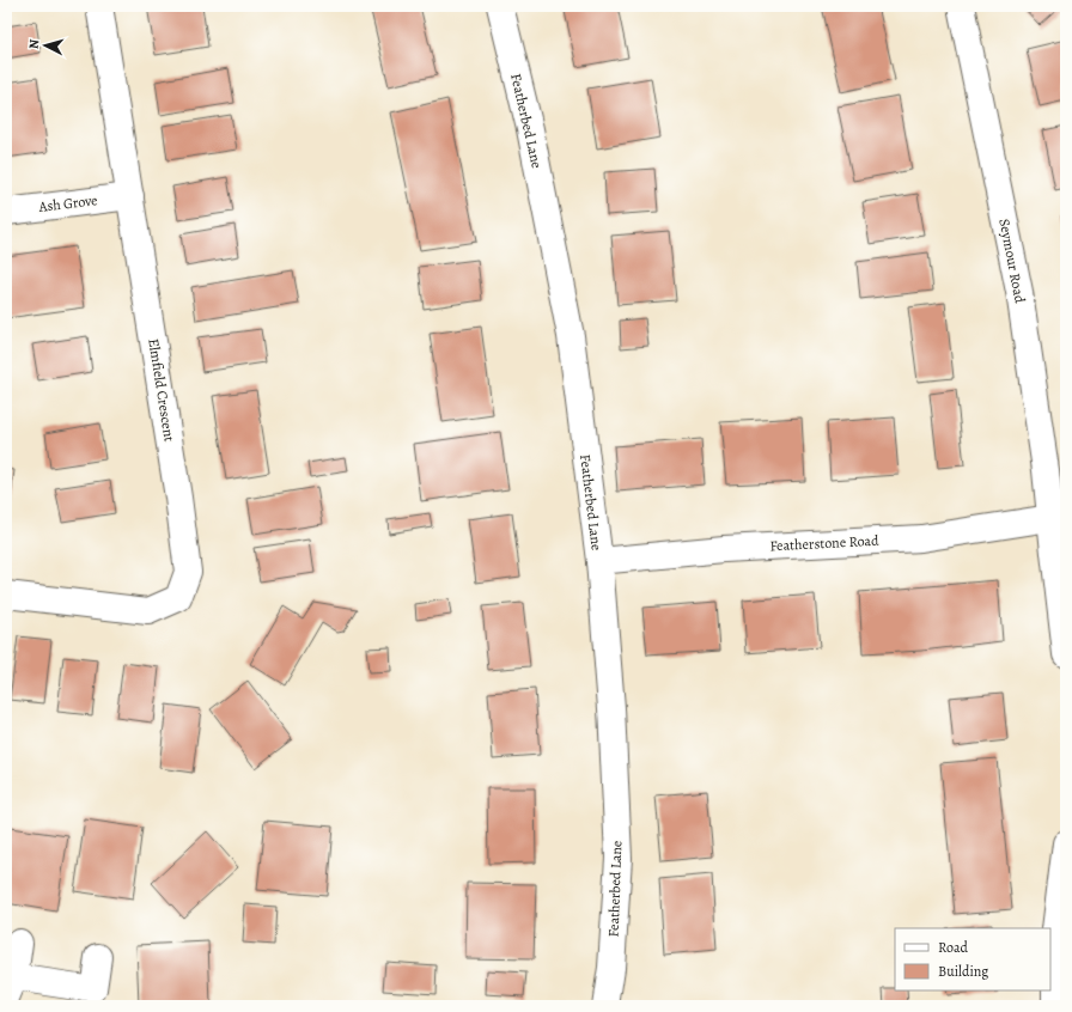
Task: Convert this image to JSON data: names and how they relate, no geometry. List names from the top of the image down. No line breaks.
{"streets":{"street":["Featherbed Lane","Ash Grove","Seymour Road","Elmfield Crescent","Featherstone Road"]},"crossings":[["Featherbed Lane","Featherstone Road"],["Ash Grove","Elmfield Crescent"],["Seymour Road","Featherstone Road"]],"legend":["Road","Building"],"north":"left"}
